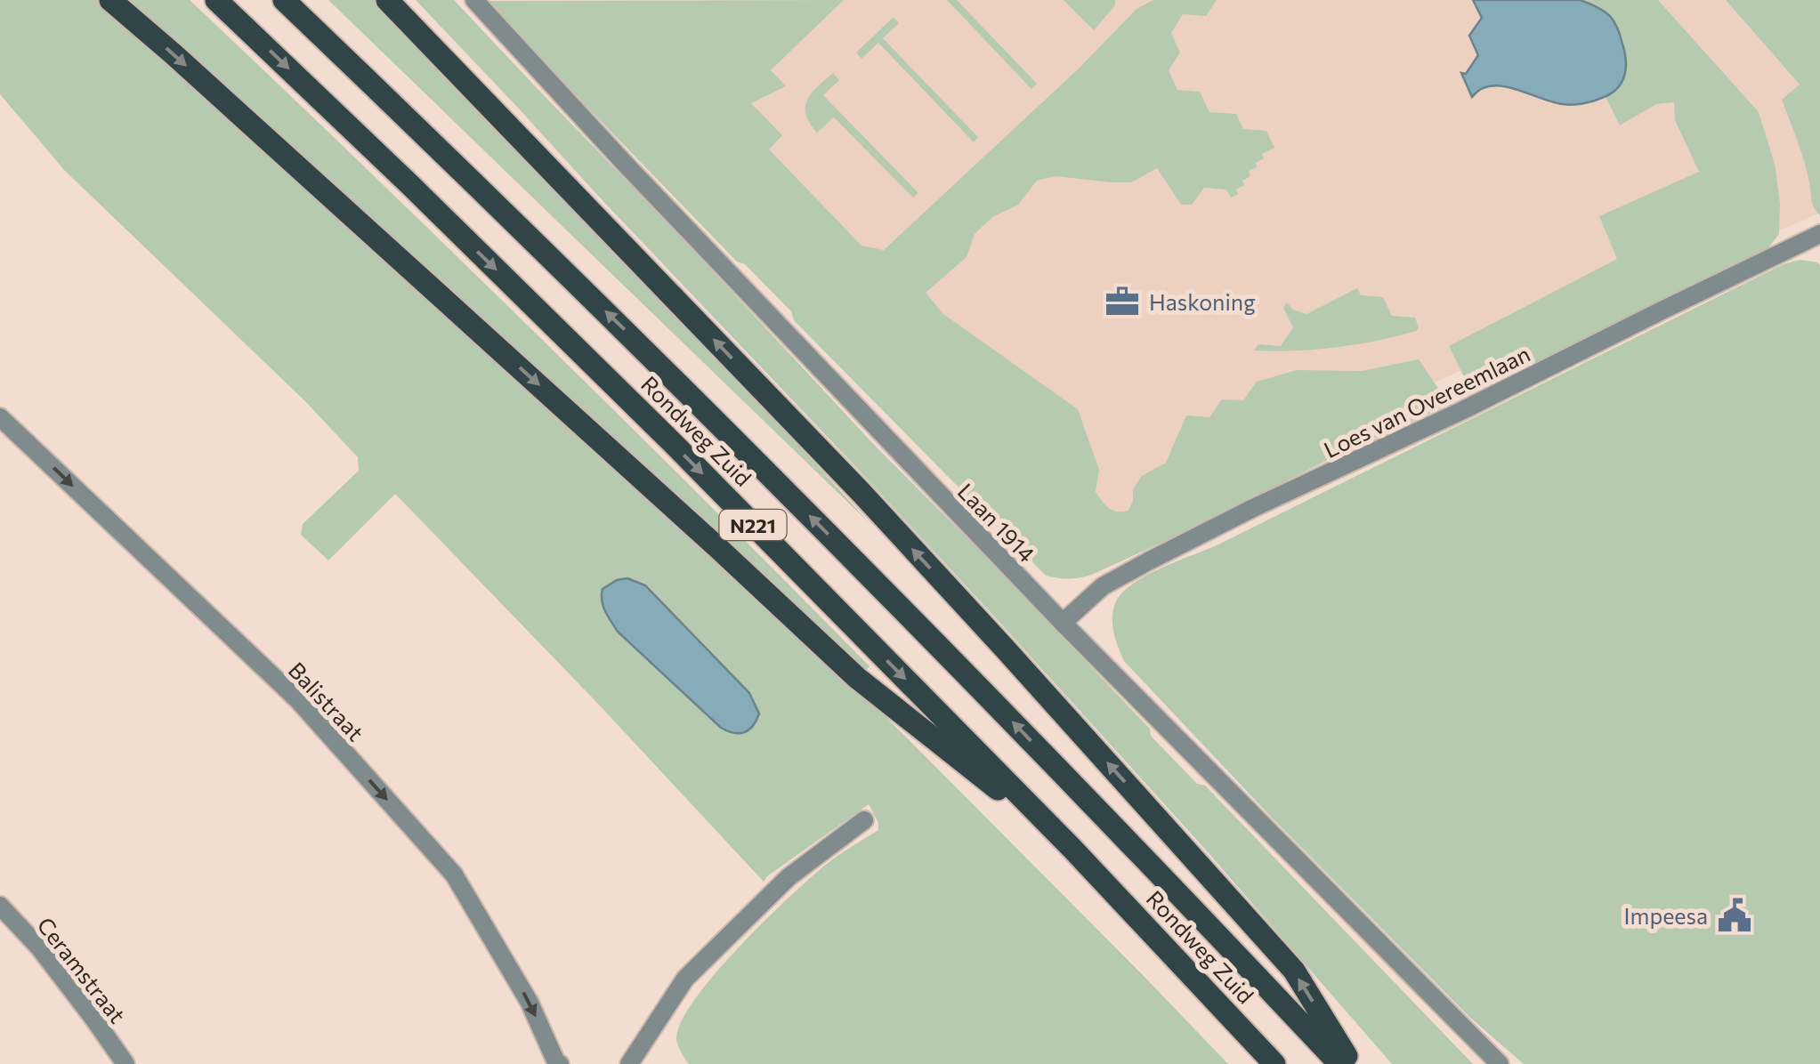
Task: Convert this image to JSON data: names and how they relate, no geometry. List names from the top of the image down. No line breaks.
{"streets":{"main road":["Rondweg Zuid","N221"],"street":["Loes van Overeemlaan","Laan 1914","Balistraat","Ceramstraat"]},"crossings":[["Loes van Overeemlaan","Laan 1914"],["Rondweg Zuid","N221"]],"one_way":["Balistraat"],"places":{"office":["Haskoning"],"public building":["Impeesa"]}}
